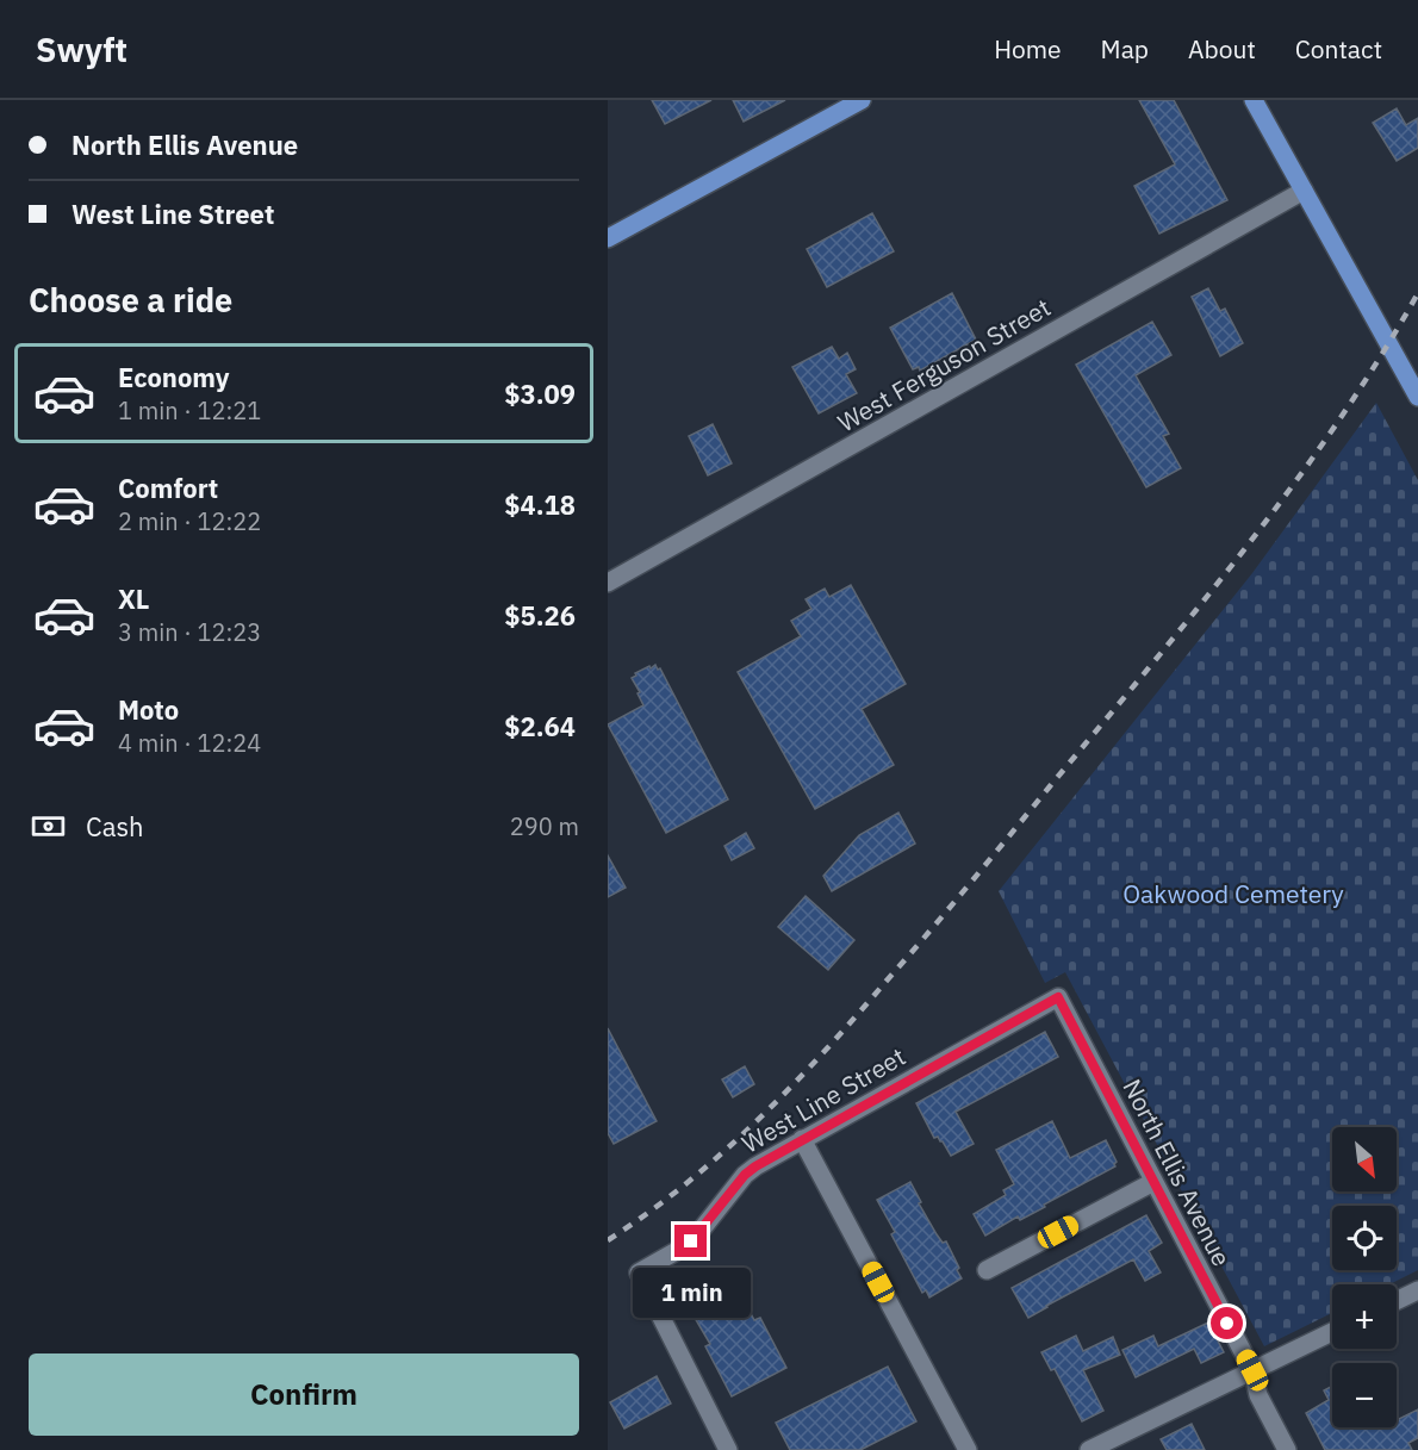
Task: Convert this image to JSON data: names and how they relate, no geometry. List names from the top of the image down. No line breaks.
{"streets":{"street":["West Ferguson Street","West Line Street","North Ellis Avenue"]},"crossings":[["West Line Street","North Ellis Avenue"]],"parks":["Oakwood Cemetery"],"north":"bottom right","page":{"header":"Swyft","nav":["Home","Map","About","Contact"],"banner":["North Ellis Avenue","West Line Street"],"heading":"Choose a ride","list":[{"name":"Economy","note":"1 min · 12:21","value":"$3.09"},{"name":"Comfort","note":"2 min · 12:22","value":"$4.18"},{"name":"XL","note":"3 min · 12:23","value":"$5.26"},{"name":"Moto","note":"4 min · 12:24","value":"$2.64"}],"pay":["Cash","290 m"],"map_buttons":["+","−"],"bubble":"1 min","buttons":"Confirm"}}
